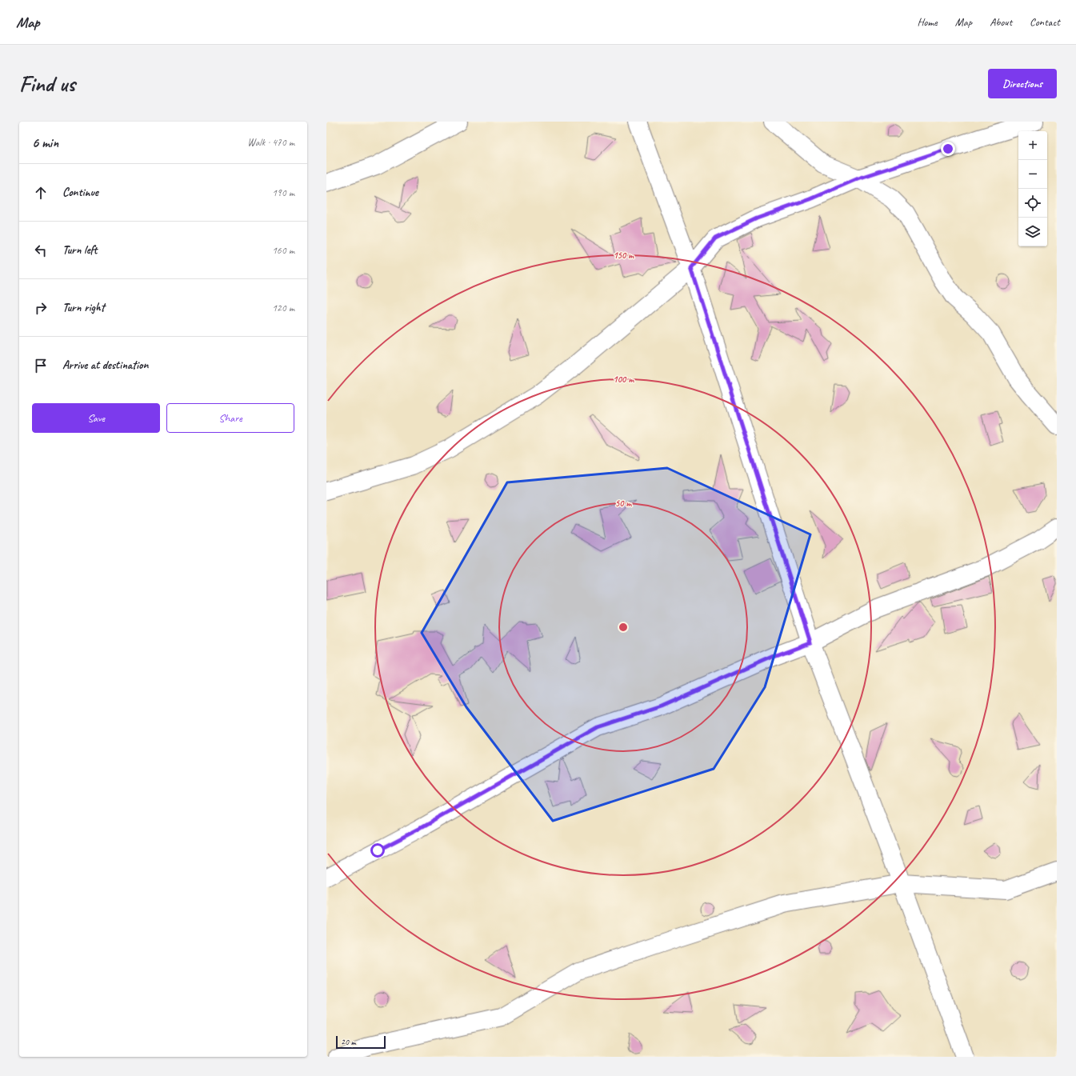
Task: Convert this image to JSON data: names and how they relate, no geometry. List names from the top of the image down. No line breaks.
{"scale_bar":"20 m","page":{"header":"Map","nav":["Home","Map","About","Contact"],"buttons":["Directions",["Save","Share"]],"title":"Find us","heading":["6 min","Walk · 470 m"],"map_buttons":["+","−"],"list":[["Continue","190 m"],["Turn left","160 m"],["Turn right","120 m"],"Arrive at destination"],"scale":"20 m"},"rings":["150 m","100 m","50 m"]}
